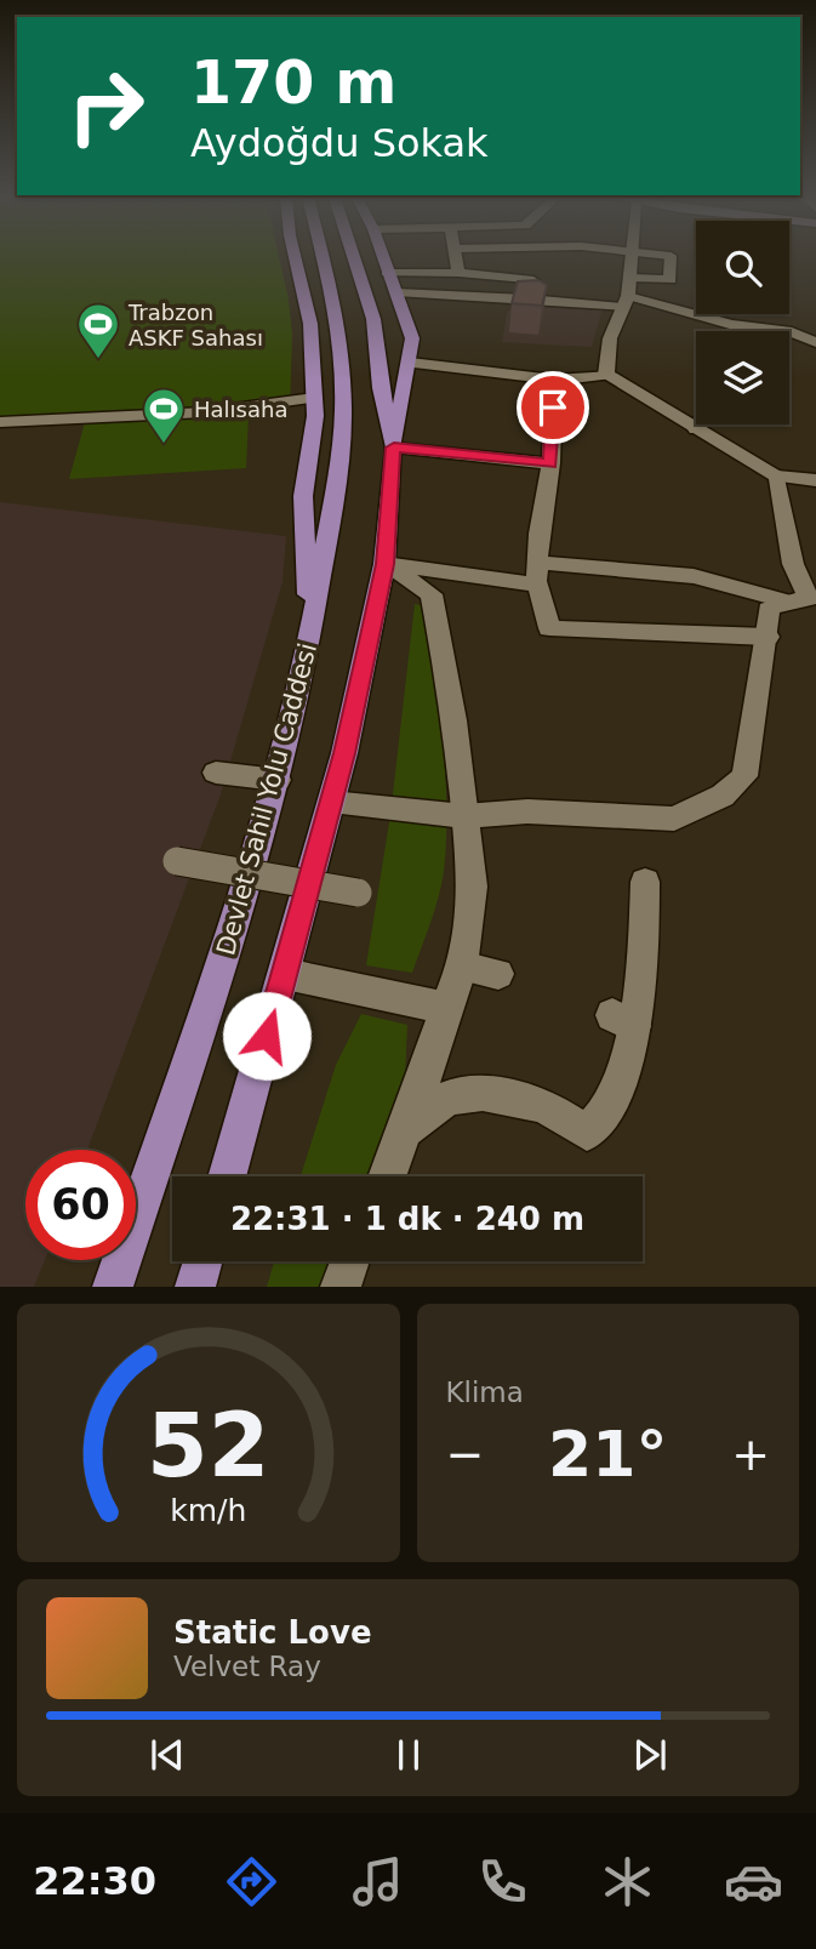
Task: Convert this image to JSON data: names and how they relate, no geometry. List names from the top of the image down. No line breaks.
{"streets":{"main road":["Devlet Sahil Yolu Caddesi"]},"places":{"sports":["Trabzon ASKF Sahası","Halısaha"]},"page":{"turn":["170 m","Aydoğdu Sokak"],"limit":"60","trip":"22:31 · 1 dk · 240 m","tile":"Klima","heat":["−","21°","+"],"song":["Static Love","Velvet Ray"],"tabs":"22:30","gauge":["52","km/h"]}}
